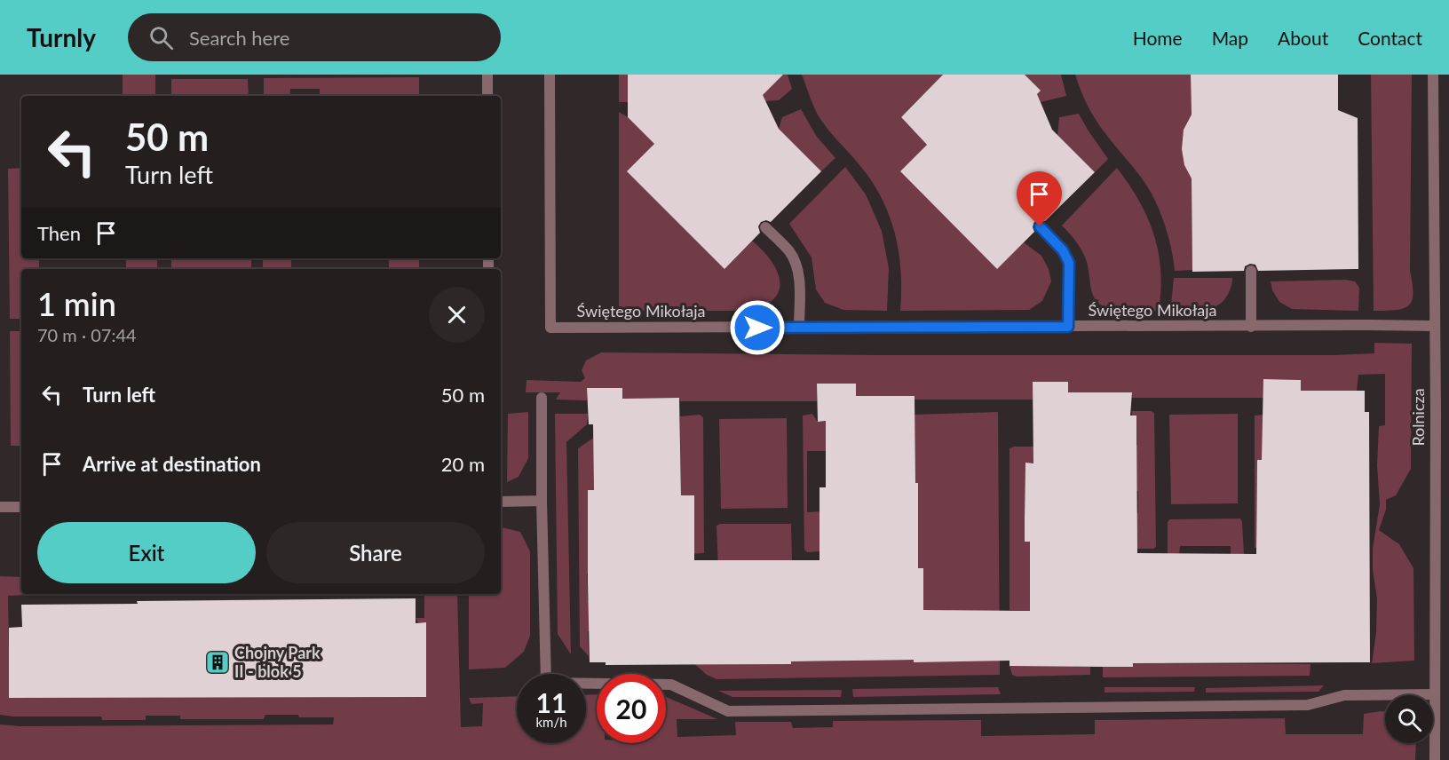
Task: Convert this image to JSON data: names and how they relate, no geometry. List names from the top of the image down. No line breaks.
{"streets":{"street":["Świętego Mikołaja","Rolnicza"]},"crossings":[["Świętego Mikołaja","Rolnicza"]],"places":{"building":["Chojny Park II - blok 5"]},"page":{"header":"Turnly","search":"Search here","nav":["Home","Map","About","Contact"],"turn":["50 m","Turn left"],"then":"Then","heading":["1 min","70 m · 07:44"],"list":[{"name":"Turn left","value":"50 m"},{"name":"Arrive at destination","value":"20 m"}],"buttons":["Exit","Share"],"speed":"11 km/h","limit":"20"}}
